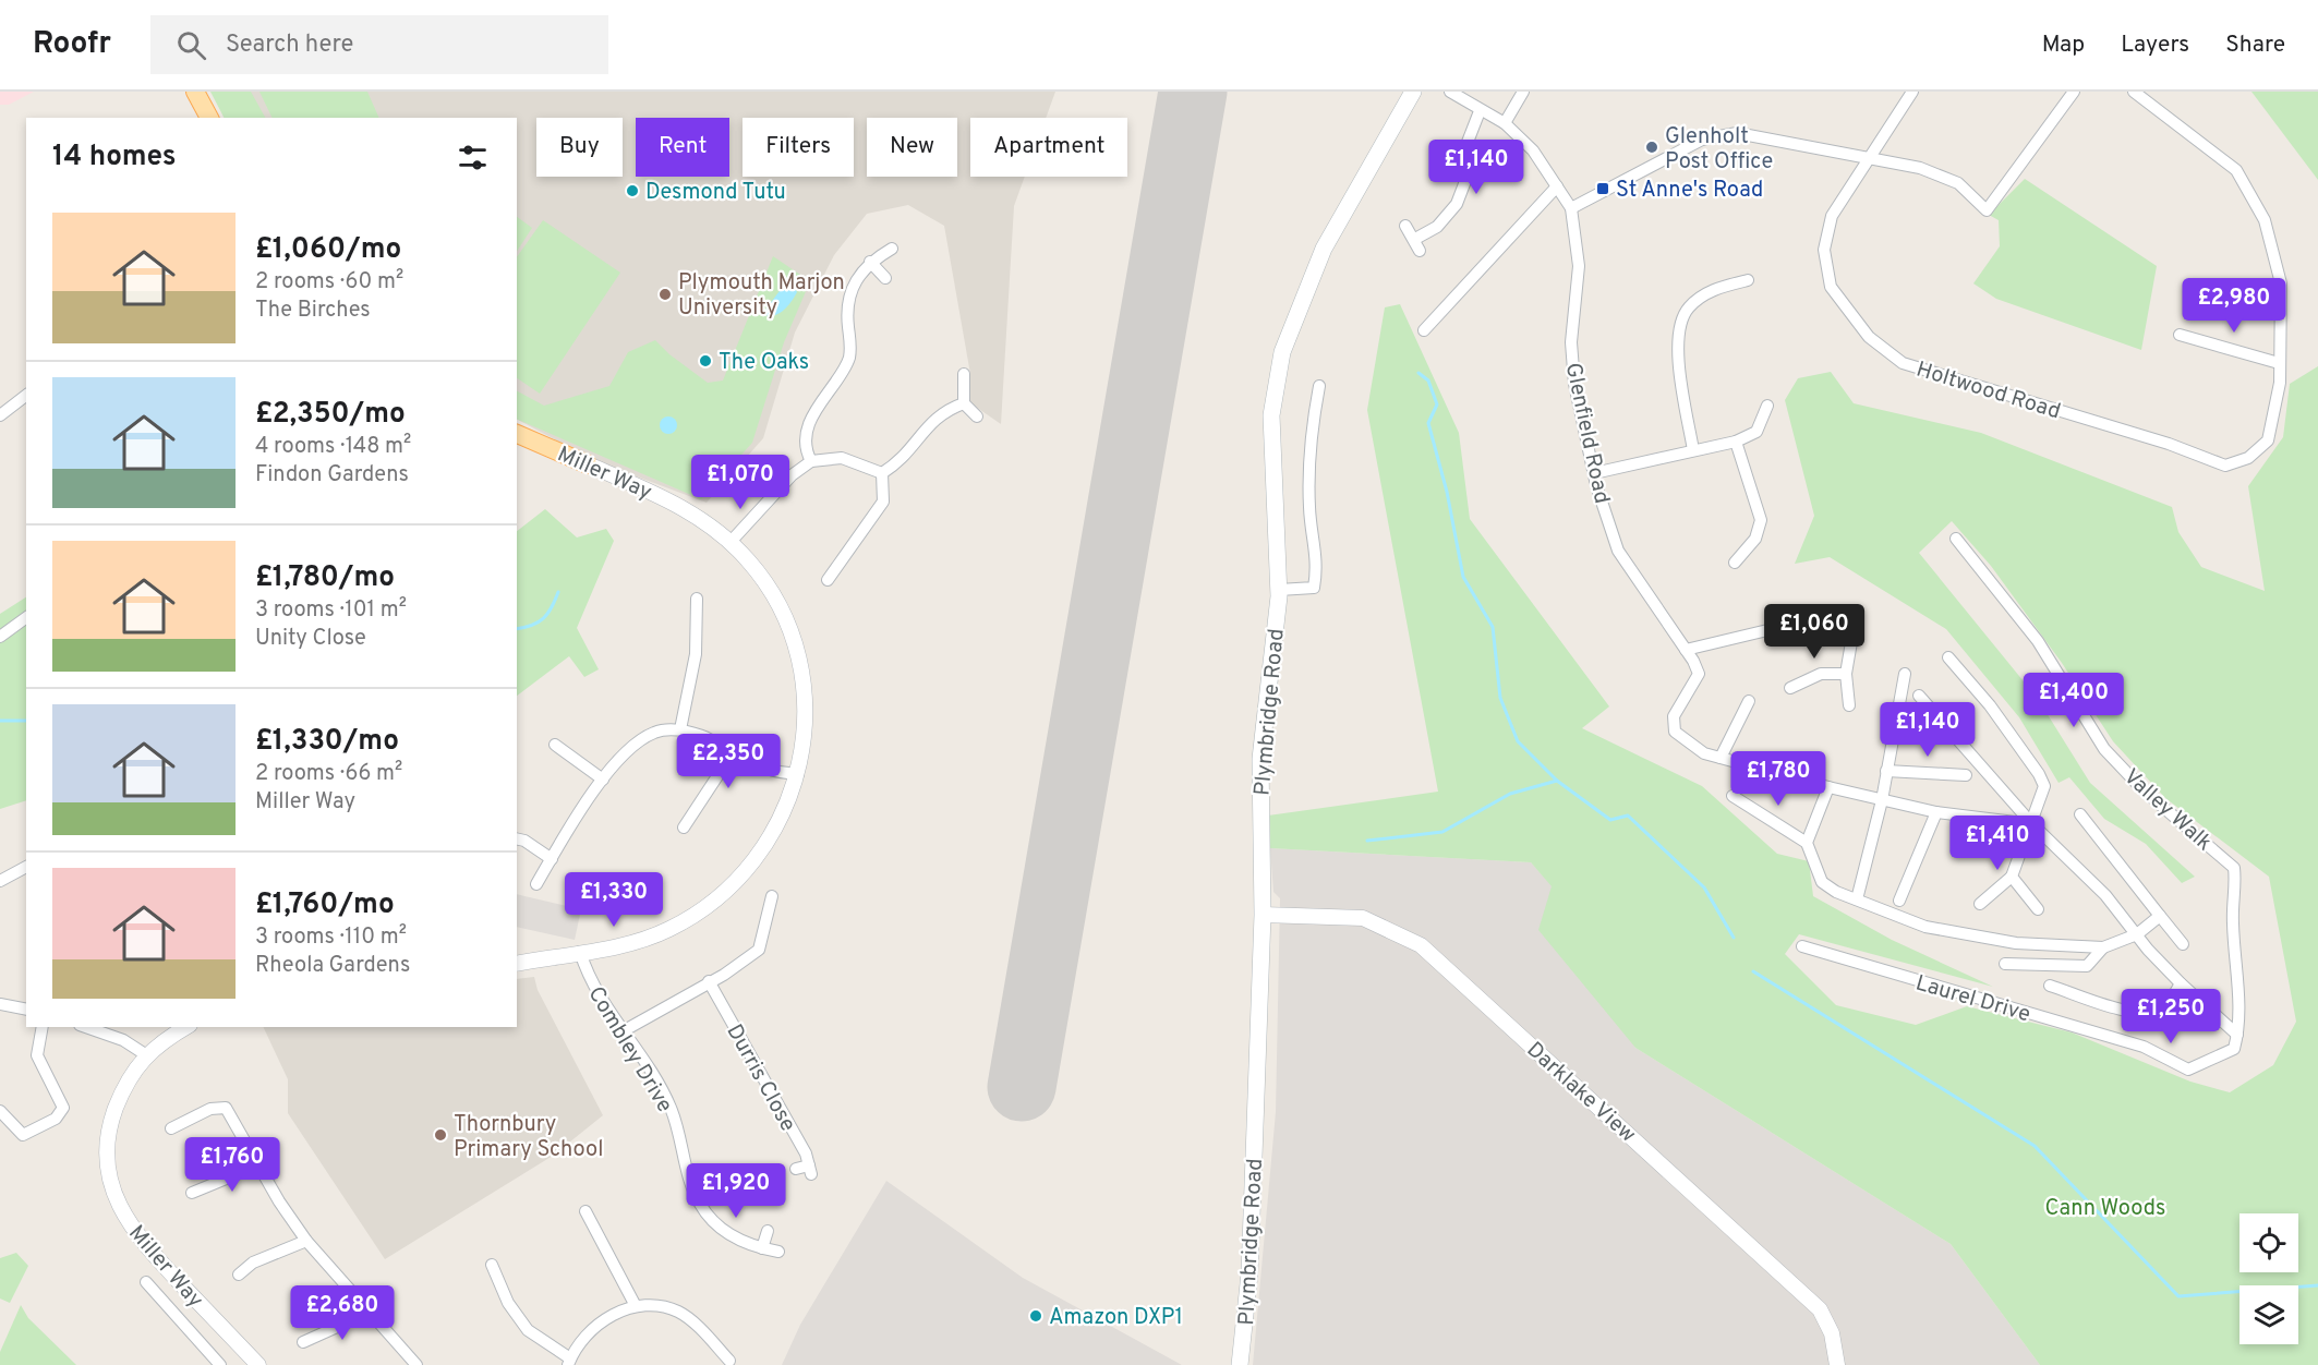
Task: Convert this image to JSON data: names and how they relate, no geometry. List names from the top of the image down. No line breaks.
{"streets":{"main road":["Miller Way","Plymbridge Road"],"street":["Holtwood Road","Glenfield Road","Valley Walk","Laurel Drive","Combley Drive","Durris Close","Darklake View"]},"crossings":[["Miller Way","Combley Drive"],["Plymbridge Road","Darklake View"],["Valley Walk","Laurel Drive"]],"parks":["Cann Woods"],"places":{"other":["Glenholt Post Office","Desmond Tutu","Plymouth Marjon University","The Oaks","Thornbury Primary School","Amazon DXP1"],"transit":["St Anne's Road"]},"page":{"header":"Roofr","search":"Search here","nav":["Map","Layers","Share"],"chip":["Buy","Rent","Filters","New","Apartment"],"heading":"14 homes","price":["£1,140","£2,980","£1,070","£1,060","£1,400","£1,140","£2,350","£1,780","£1,410","£1,330","£1,250","£1,760","£1,920","£2,680"],"list":[{"name":"£1,060/mo","note":"2 rooms · 60 m² · The Birches"},{"name":"£2,350/mo","note":"4 rooms · 148 m² · Findon Gardens"},{"name":"£1,780/mo","note":"3 rooms · 101 m² · Unity Close"},{"name":"£1,330/mo","note":"2 rooms · 66 m² · Miller Way"},{"name":"£1,760/mo","note":"3 rooms · 110 m² · Rheola Gardens"}]}}
